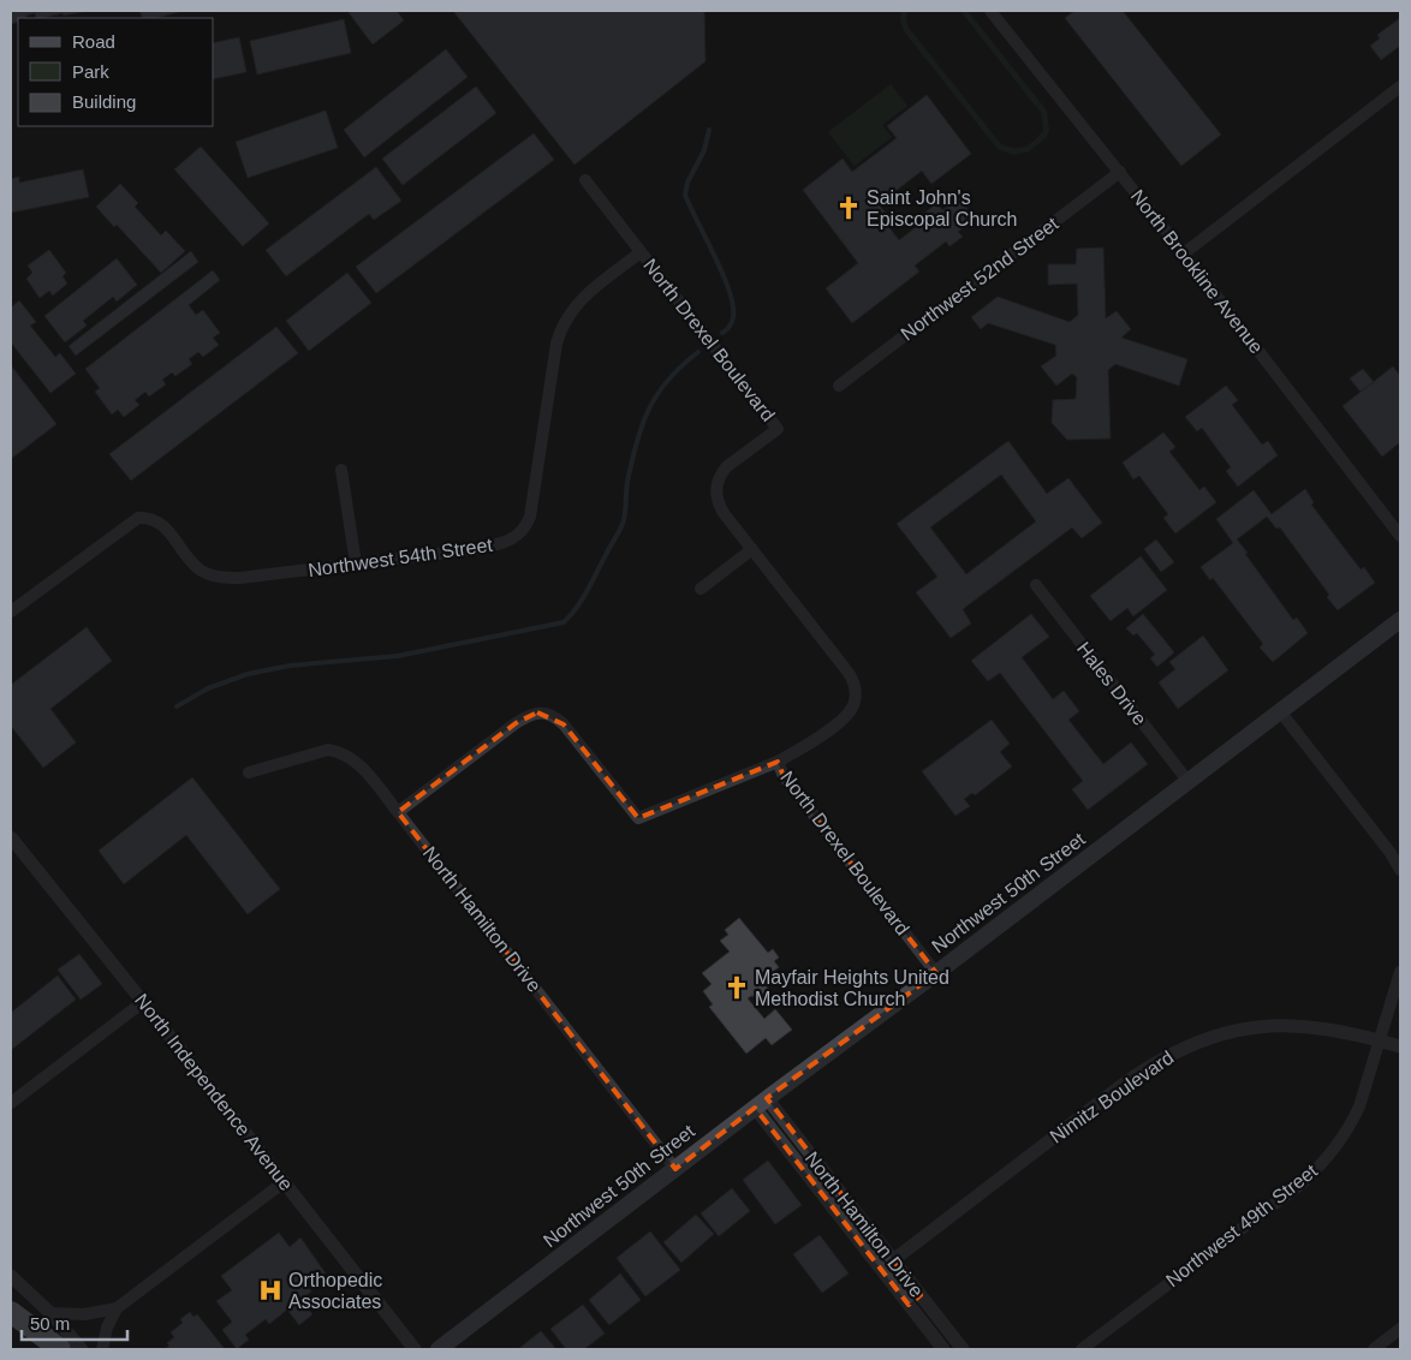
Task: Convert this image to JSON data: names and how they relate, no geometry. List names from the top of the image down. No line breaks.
{"streets":{"main road":["Northwest 50th Street"],"street":["North Brookline Avenue","Northwest 52nd Street","North Drexel Boulevard","Northwest 54th Street","Hales Drive","North Hamilton Drive","North Independence Avenue","Nimitz Boulevard","Northwest 49th Street"]},"crossings":[["North Brookline Avenue","Northwest 52nd Street"],["North Drexel Boulevard","Northwest 54th Street"],["North Drexel Boulevard","Northwest 50th Street"],["Hales Drive","Northwest 50th Street"],["Northwest 50th Street","North Hamilton Drive"],["North Hamilton Drive","Nimitz Boulevard"],["Nimitz Boulevard","Northwest 49th Street"]],"places":{"church":["Saint John's Episcopal Church","Mayfair Heights United Methodist Church"],"hospital":["Orthopedic Associates"]},"legend":["Road","Park","Building"],"scale_bar":"50 m"}
